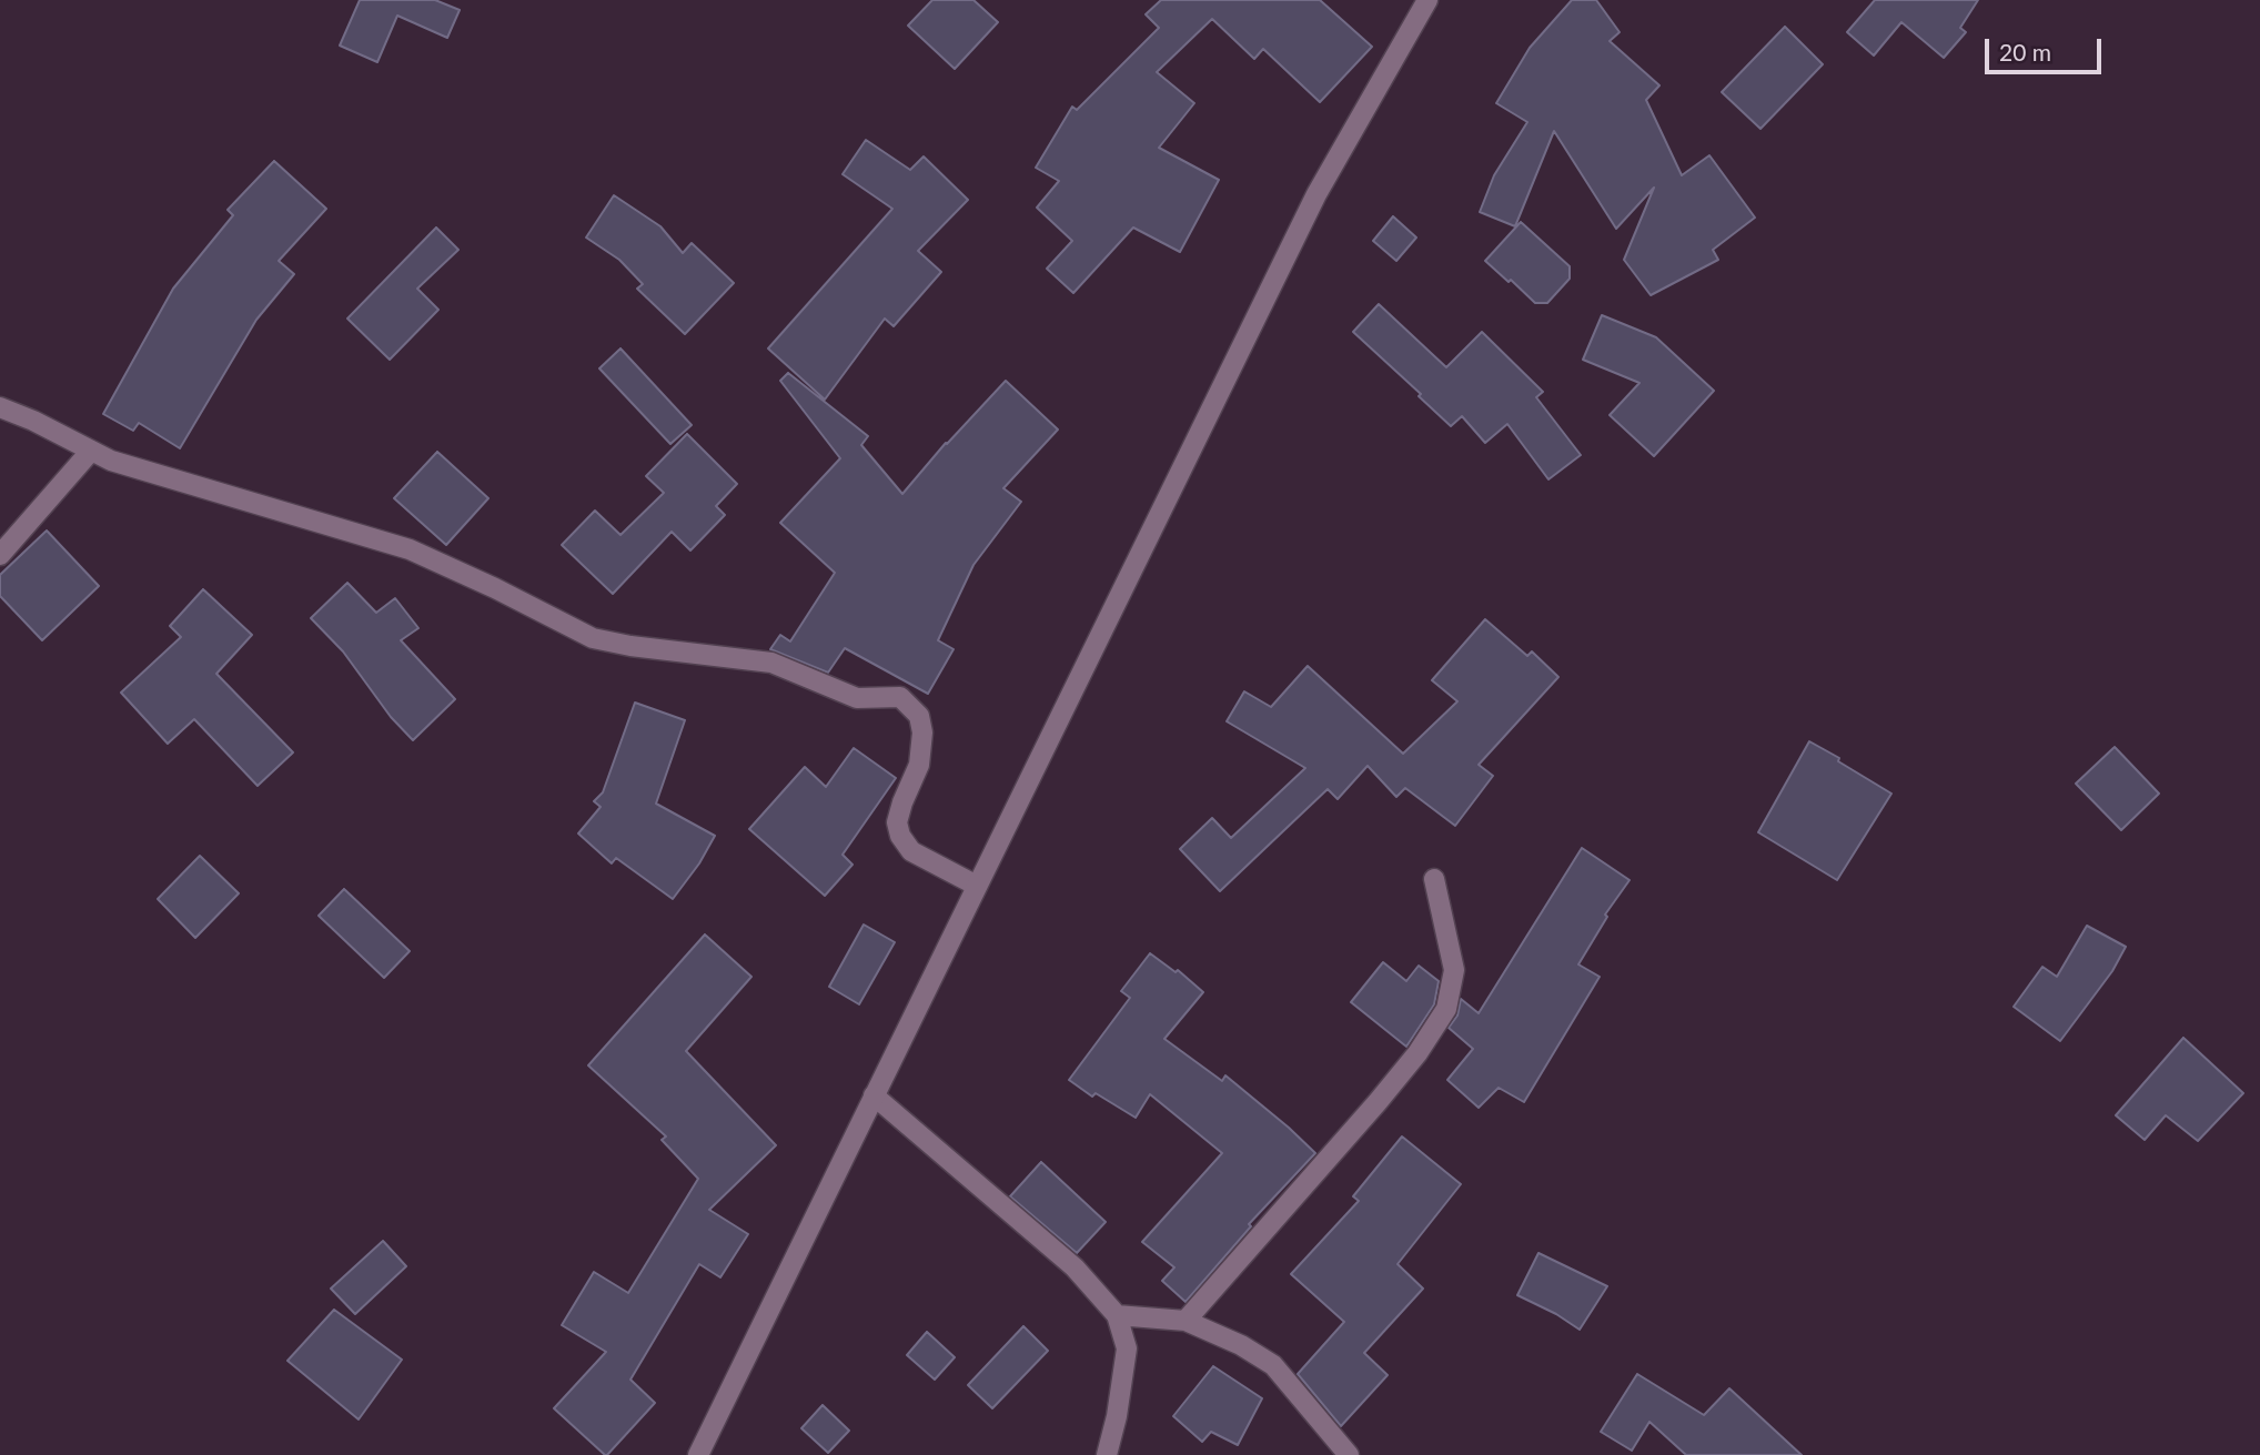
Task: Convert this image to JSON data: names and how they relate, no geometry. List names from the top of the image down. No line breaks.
{"scale_bar":"20 m"}
